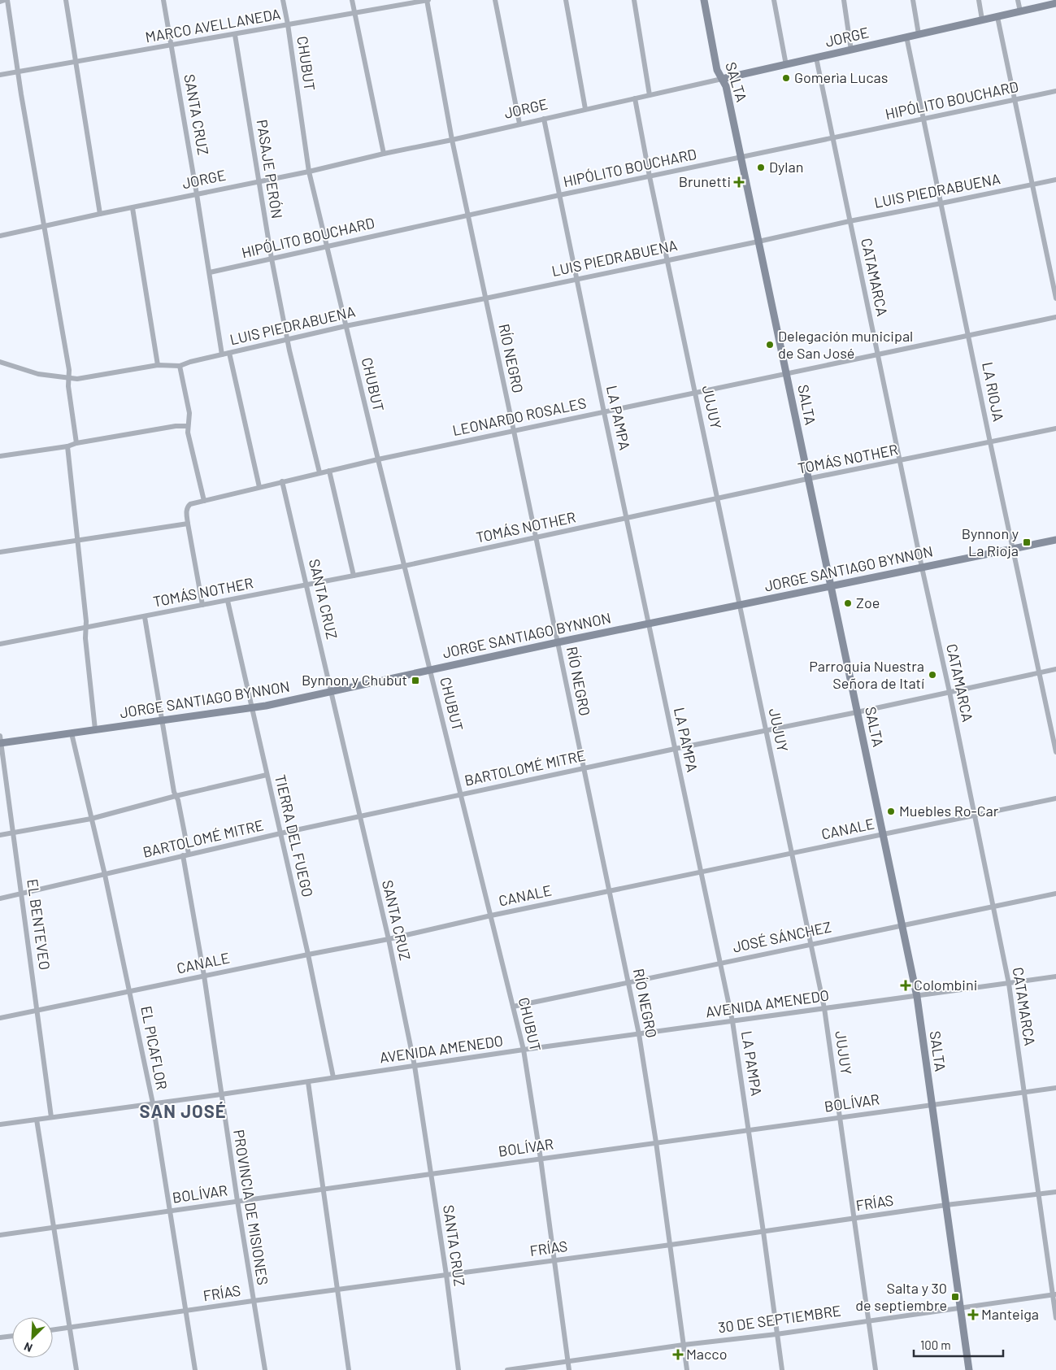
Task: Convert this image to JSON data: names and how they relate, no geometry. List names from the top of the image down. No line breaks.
{"streets":{"street":["MARCO AVELLANEDA","JORGE","CHUBUT","SALTA","HIPÓLITO BOUCHARD","SANTA CRUZ","PASAJE PERÓN","LUIS PIEDRABUENA","CATAMARCA","RÍO NEGRO","LA RIOJA","JUJUY","LEONARDO ROSALES","LA PAMPA","TOMÁS NOTHER","JORGE SANTIAGO BYNNON","BARTOLOMÉ MITRE","CANALE","TIERRA DEL FUEGO","EL BENTEVEO","JOSÉ SÁNCHEZ","AVENIDA AMENEDO","EL PICAFLOR","BOLÍVAR","FRÍAS","PROVINCIA DE MISIONES","30 DE SEPTIEMBRE"]},"crossings":[["MARCO AVELLANEDA","CHUBUT"],["MARCO AVELLANEDA","SANTA CRUZ"],["MARCO AVELLANEDA","PASAJE PERÓN"],["MARCO AVELLANEDA","RÍO NEGRO"],["JORGE","CHUBUT"],["JORGE","SALTA"],["JORGE","SANTA CRUZ"],["JORGE","PASAJE PERÓN"],["JORGE","CATAMARCA"],["JORGE","RÍO NEGRO"],["JORGE","LA RIOJA"],["JORGE","JUJUY"],["JORGE","LA PAMPA"],["CHUBUT","HIPÓLITO BOUCHARD"],["CHUBUT","LUIS PIEDRABUENA"],["CHUBUT","LEONARDO ROSALES"],["CHUBUT","TOMÁS NOTHER"],["CHUBUT","JORGE SANTIAGO BYNNON"],["CHUBUT","BARTOLOMÉ MITRE"],["CHUBUT","CANALE"],["CHUBUT","JOSÉ SÁNCHEZ"],["CHUBUT","AVENIDA AMENEDO"],["CHUBUT","BOLÍVAR"],["CHUBUT","FRÍAS"],["CHUBUT","30 DE SEPTIEMBRE"],["SALTA","HIPÓLITO BOUCHARD"],["SALTA","LUIS PIEDRABUENA"],["SALTA","LEONARDO ROSALES"],["SALTA","TOMÁS NOTHER"],["SALTA","JORGE SANTIAGO BYNNON"],["SALTA","BARTOLOMÉ MITRE"],["SALTA","CANALE"],["SALTA","JOSÉ SÁNCHEZ"],["SALTA","AVENIDA AMENEDO"],["SALTA","BOLÍVAR"],["SALTA","FRÍAS"],["SALTA","30 DE SEPTIEMBRE"],["HIPÓLITO BOUCHARD","SANTA CRUZ"],["HIPÓLITO BOUCHARD","PASAJE PERÓN"],["HIPÓLITO BOUCHARD","CATAMARCA"],["HIPÓLITO BOUCHARD","RÍO NEGRO"],["HIPÓLITO BOUCHARD","LA RIOJA"],["HIPÓLITO BOUCHARD","JUJUY"],["HIPÓLITO BOUCHARD","LA PAMPA"],["SANTA CRUZ","LUIS PIEDRABUENA"],["SANTA CRUZ","LEONARDO ROSALES"],["SANTA CRUZ","TOMÁS NOTHER"],["SANTA CRUZ","JORGE SANTIAGO BYNNON"],["SANTA CRUZ","BARTOLOMÉ MITRE"],["SANTA CRUZ","CANALE"],["SANTA CRUZ","AVENIDA AMENEDO"],["SANTA CRUZ","BOLÍVAR"],["SANTA CRUZ","FRÍAS"],["PASAJE PERÓN","LUIS PIEDRABUENA"],["PASAJE PERÓN","LEONARDO ROSALES"],["LUIS PIEDRABUENA","CATAMARCA"],["LUIS PIEDRABUENA","RÍO NEGRO"],["LUIS PIEDRABUENA","LA RIOJA"],["LUIS PIEDRABUENA","JUJUY"],["LUIS PIEDRABUENA","LA PAMPA"],["CATAMARCA","LEONARDO ROSALES"],["CATAMARCA","TOMÁS NOTHER"],["CATAMARCA","JORGE SANTIAGO BYNNON"],["CATAMARCA","BARTOLOMÉ MITRE"],["CATAMARCA","CANALE"],["CATAMARCA","JOSÉ SÁNCHEZ"],["CATAMARCA","AVENIDA AMENEDO"],["CATAMARCA","BOLÍVAR"],["CATAMARCA","FRÍAS"],["CATAMARCA","30 DE SEPTIEMBRE"],["RÍO NEGRO","LEONARDO ROSALES"],["RÍO NEGRO","TOMÁS NOTHER"],["RÍO NEGRO","JORGE SANTIAGO BYNNON"],["RÍO NEGRO","BARTOLOMÉ MITRE"],["RÍO NEGRO","CANALE"],["RÍO NEGRO","JOSÉ SÁNCHEZ"],["RÍO NEGRO","AVENIDA AMENEDO"],["RÍO NEGRO","BOLÍVAR"],["RÍO NEGRO","FRÍAS"],["RÍO NEGRO","30 DE SEPTIEMBRE"],["LA RIOJA","LEONARDO ROSALES"],["LA RIOJA","TOMÁS NOTHER"],["LA RIOJA","JORGE SANTIAGO BYNNON"],["LA RIOJA","BARTOLOMÉ MITRE"],["JUJUY","LEONARDO ROSALES"],["JUJUY","TOMÁS NOTHER"],["JUJUY","JORGE SANTIAGO BYNNON"],["JUJUY","BARTOLOMÉ MITRE"],["JUJUY","CANALE"],["JUJUY","JOSÉ SÁNCHEZ"],["JUJUY","AVENIDA AMENEDO"],["JUJUY","BOLÍVAR"],["JUJUY","FRÍAS"],["JUJUY","30 DE SEPTIEMBRE"],["LEONARDO ROSALES","LA PAMPA"],["LA PAMPA","TOMÁS NOTHER"],["LA PAMPA","JORGE SANTIAGO BYNNON"],["LA PAMPA","BARTOLOMÉ MITRE"],["LA PAMPA","CANALE"],["LA PAMPA","JOSÉ SÁNCHEZ"],["LA PAMPA","AVENIDA AMENEDO"],["LA PAMPA","BOLÍVAR"],["LA PAMPA","FRÍAS"],["LA PAMPA","30 DE SEPTIEMBRE"],["TOMÁS NOTHER","TIERRA DEL FUEGO"],["TOMÁS NOTHER","PROVINCIA DE MISIONES"],["JORGE SANTIAGO BYNNON","TIERRA DEL FUEGO"],["JORGE SANTIAGO BYNNON","EL BENTEVEO"],["JORGE SANTIAGO BYNNON","EL PICAFLOR"],["JORGE SANTIAGO BYNNON","PROVINCIA DE MISIONES"],["BARTOLOMÉ MITRE","TIERRA DEL FUEGO"],["BARTOLOMÉ MITRE","EL BENTEVEO"],["BARTOLOMÉ MITRE","EL PICAFLOR"],["BARTOLOMÉ MITRE","PROVINCIA DE MISIONES"],["CANALE","TIERRA DEL FUEGO"],["CANALE","EL BENTEVEO"],["CANALE","EL PICAFLOR"],["CANALE","PROVINCIA DE MISIONES"],["TIERRA DEL FUEGO","AVENIDA AMENEDO"],["EL BENTEVEO","AVENIDA AMENEDO"],["AVENIDA AMENEDO","EL PICAFLOR"],["AVENIDA AMENEDO","PROVINCIA DE MISIONES"],["EL PICAFLOR","BOLÍVAR"],["EL PICAFLOR","FRÍAS"],["BOLÍVAR","PROVINCIA DE MISIONES"],["FRÍAS","PROVINCIA DE MISIONES"]],"districts":["SAN JOSÉ"],"places":{"other":["Gomerìa Lucas","Dylan","Delegación municipal de San José","Zoe","Parroquia Nuestra Señora de Itatí","Muebles Ro-Car"],"health":["Brunetti","Colombini","Manteiga","Macco"],"transit":["Bynnon y La Rioja","Bynnon y Chubut","Salta y 30 de septiembre"]},"scale_bar":"100 m","north":"bottom left"}
